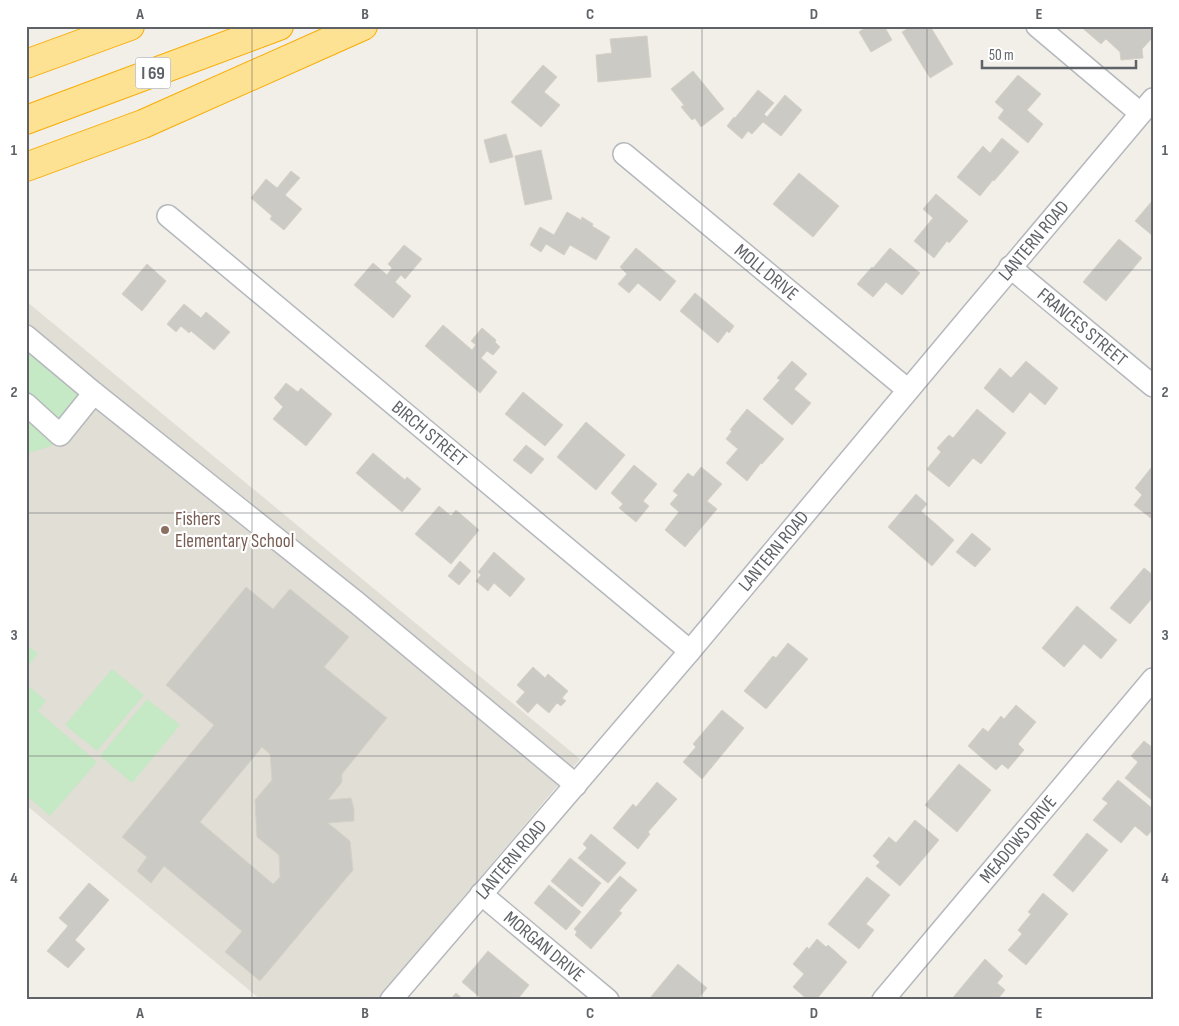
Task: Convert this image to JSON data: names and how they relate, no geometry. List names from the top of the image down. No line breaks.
{"streets":{"highway":["I 69"],"street":["LANTERN ROAD","MOLL DRIVE","FRANCES STREET","BIRCH STREET","MEADOWS DRIVE","MORGAN DRIVE"]},"crossings":[["LANTERN ROAD","MOLL DRIVE"],["LANTERN ROAD","FRANCES STREET"],["LANTERN ROAD","BIRCH STREET"],["LANTERN ROAD","MORGAN DRIVE"]],"places":["Fishers Elementary School"],"scale_bar":"50 m","grid":{"columns":["A","B","C","D","E"],"rows":["1","2","3","4"]}}
